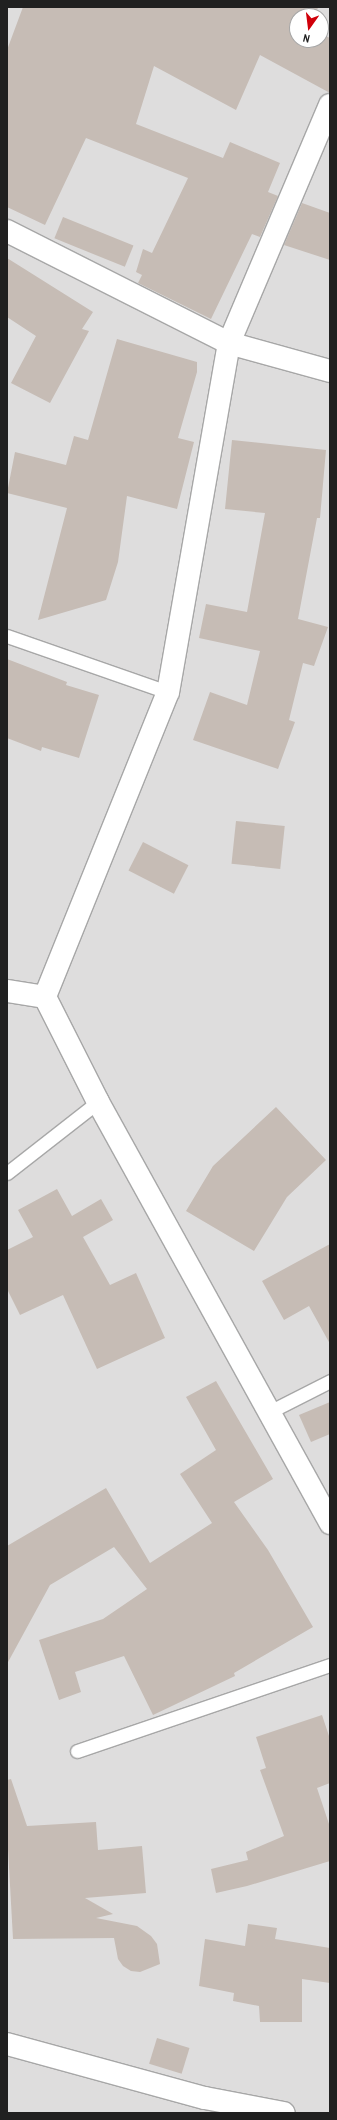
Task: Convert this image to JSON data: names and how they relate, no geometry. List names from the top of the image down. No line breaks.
{"north":"bottom"}
